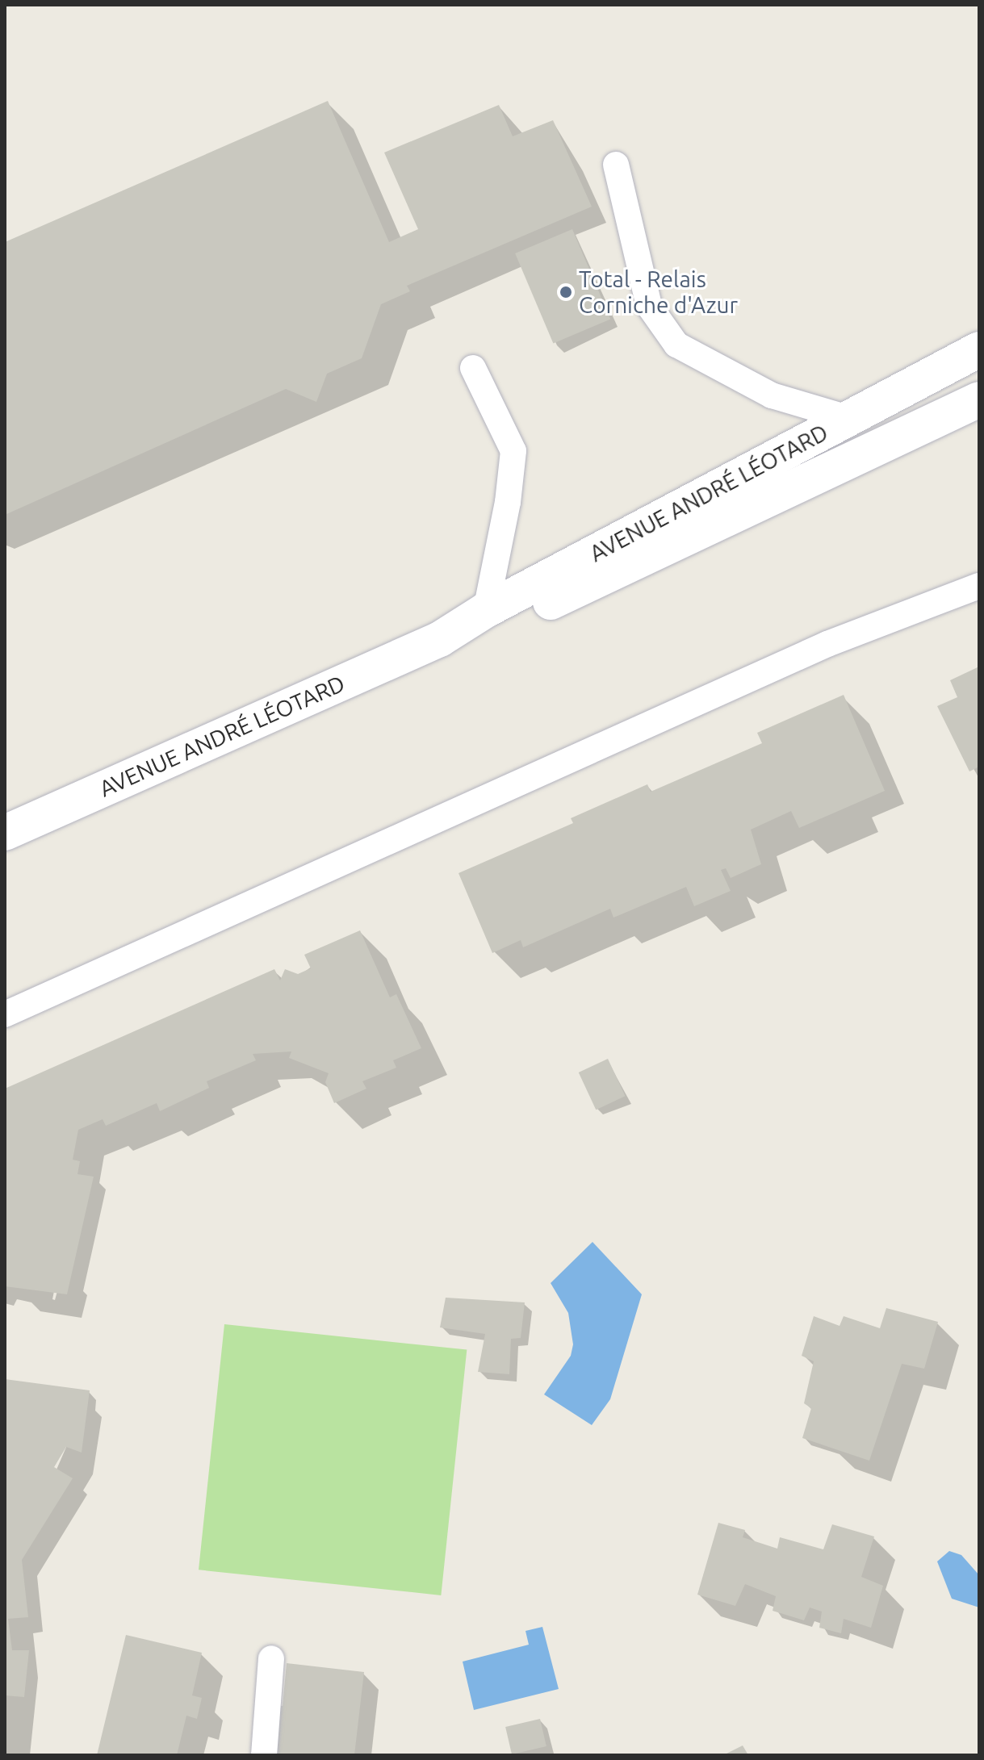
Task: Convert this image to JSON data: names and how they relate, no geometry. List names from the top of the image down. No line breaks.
{"streets":{"main road":["AVENUE ANDRÉ LÉOTARD"]},"places":["Total - Relais Corniche d'Azur"]}
